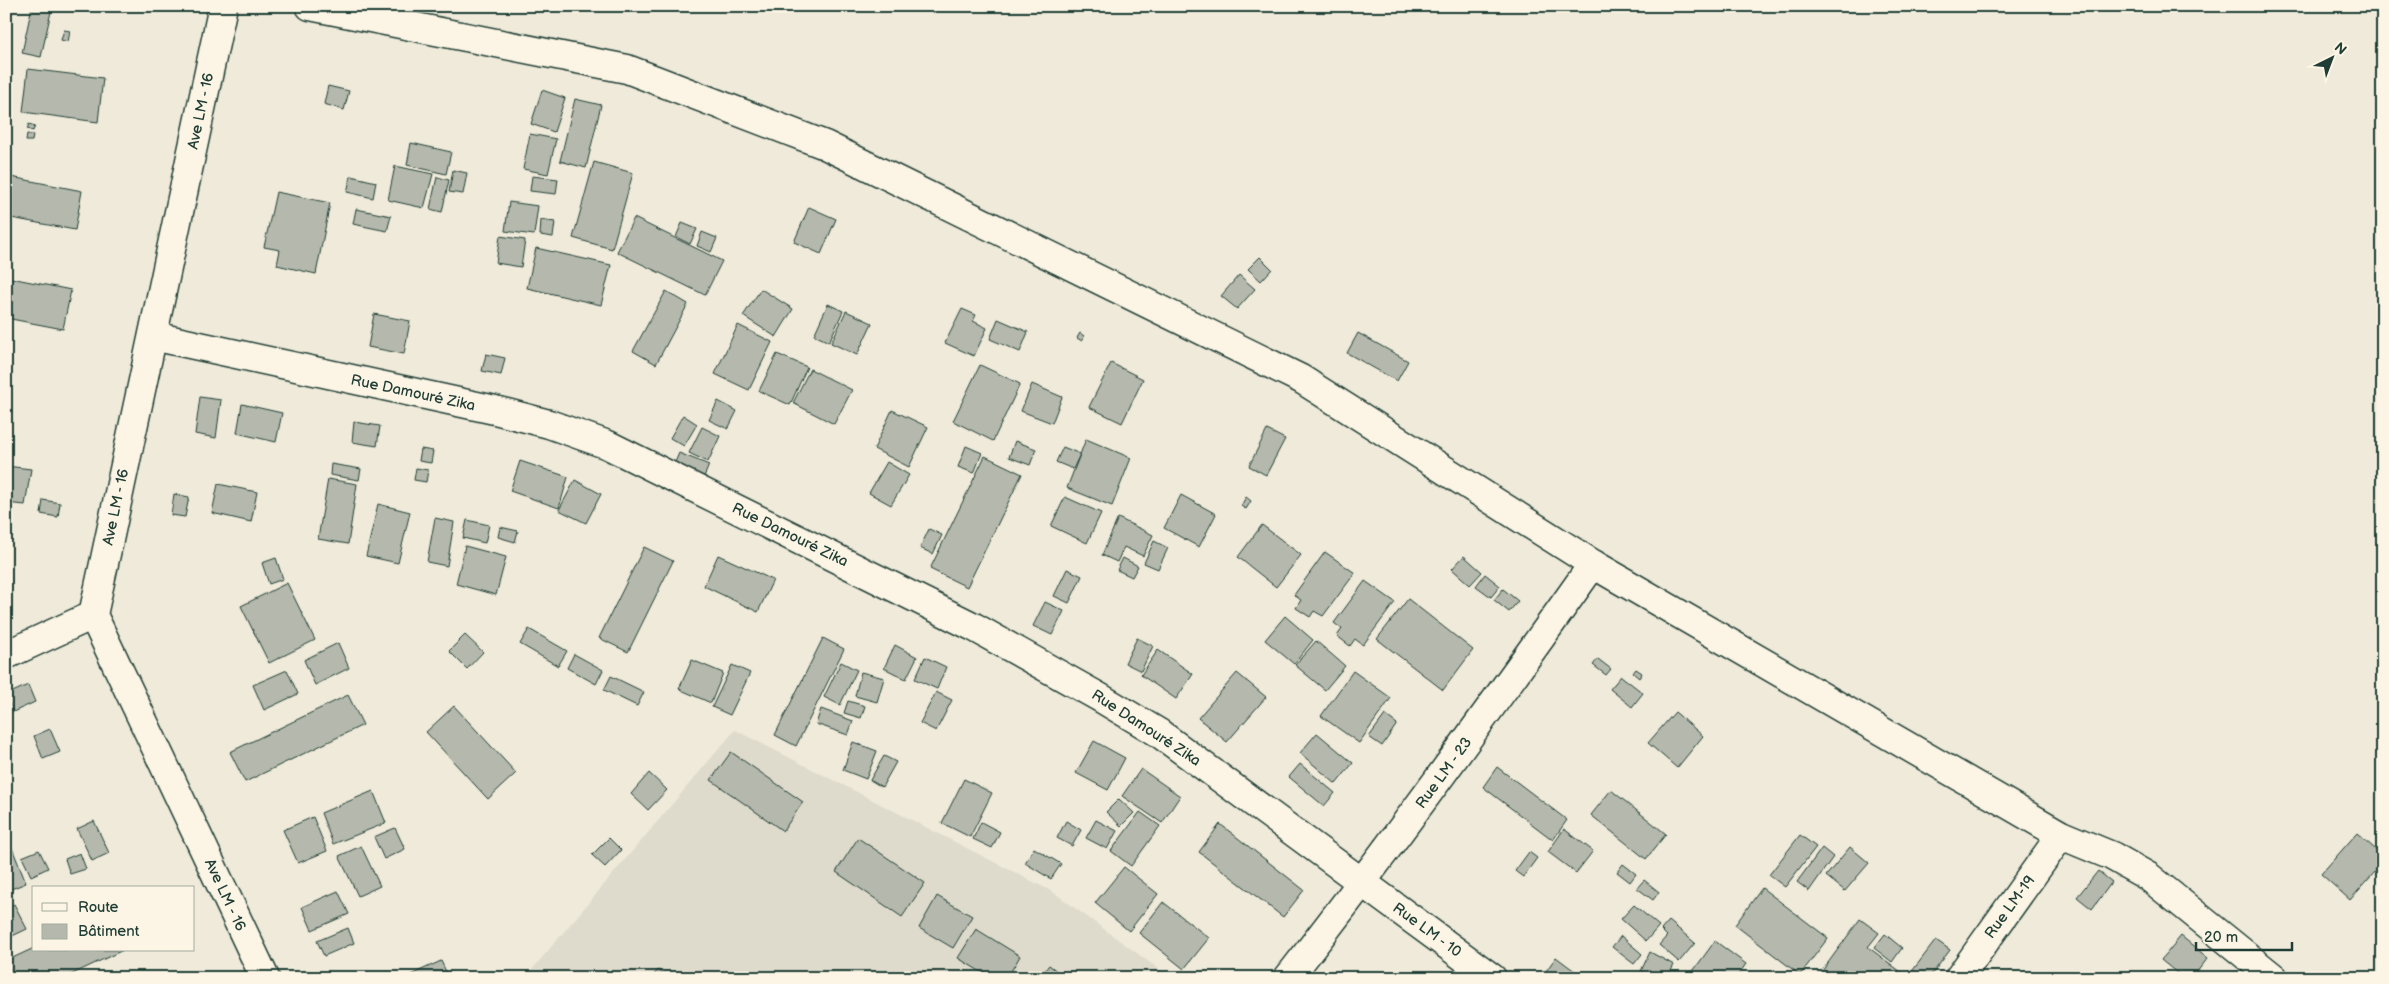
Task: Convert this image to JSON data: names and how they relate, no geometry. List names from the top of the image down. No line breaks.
{"streets":{"street":["Ave LM - 16","Rue Damouré Zika","Rue LM - 23","Rue LM-19","Rue LM - 10"]},"crossings":[["Ave LM - 16","Rue Damouré Zika"],["Rue Damouré Zika","Rue LM - 23"],["Rue Damouré Zika","Rue LM - 10"],["Rue LM - 23","Rue LM - 10"]],"legend":["Route","Bâtiment"],"scale_bar":"20 m","north":"top right"}
